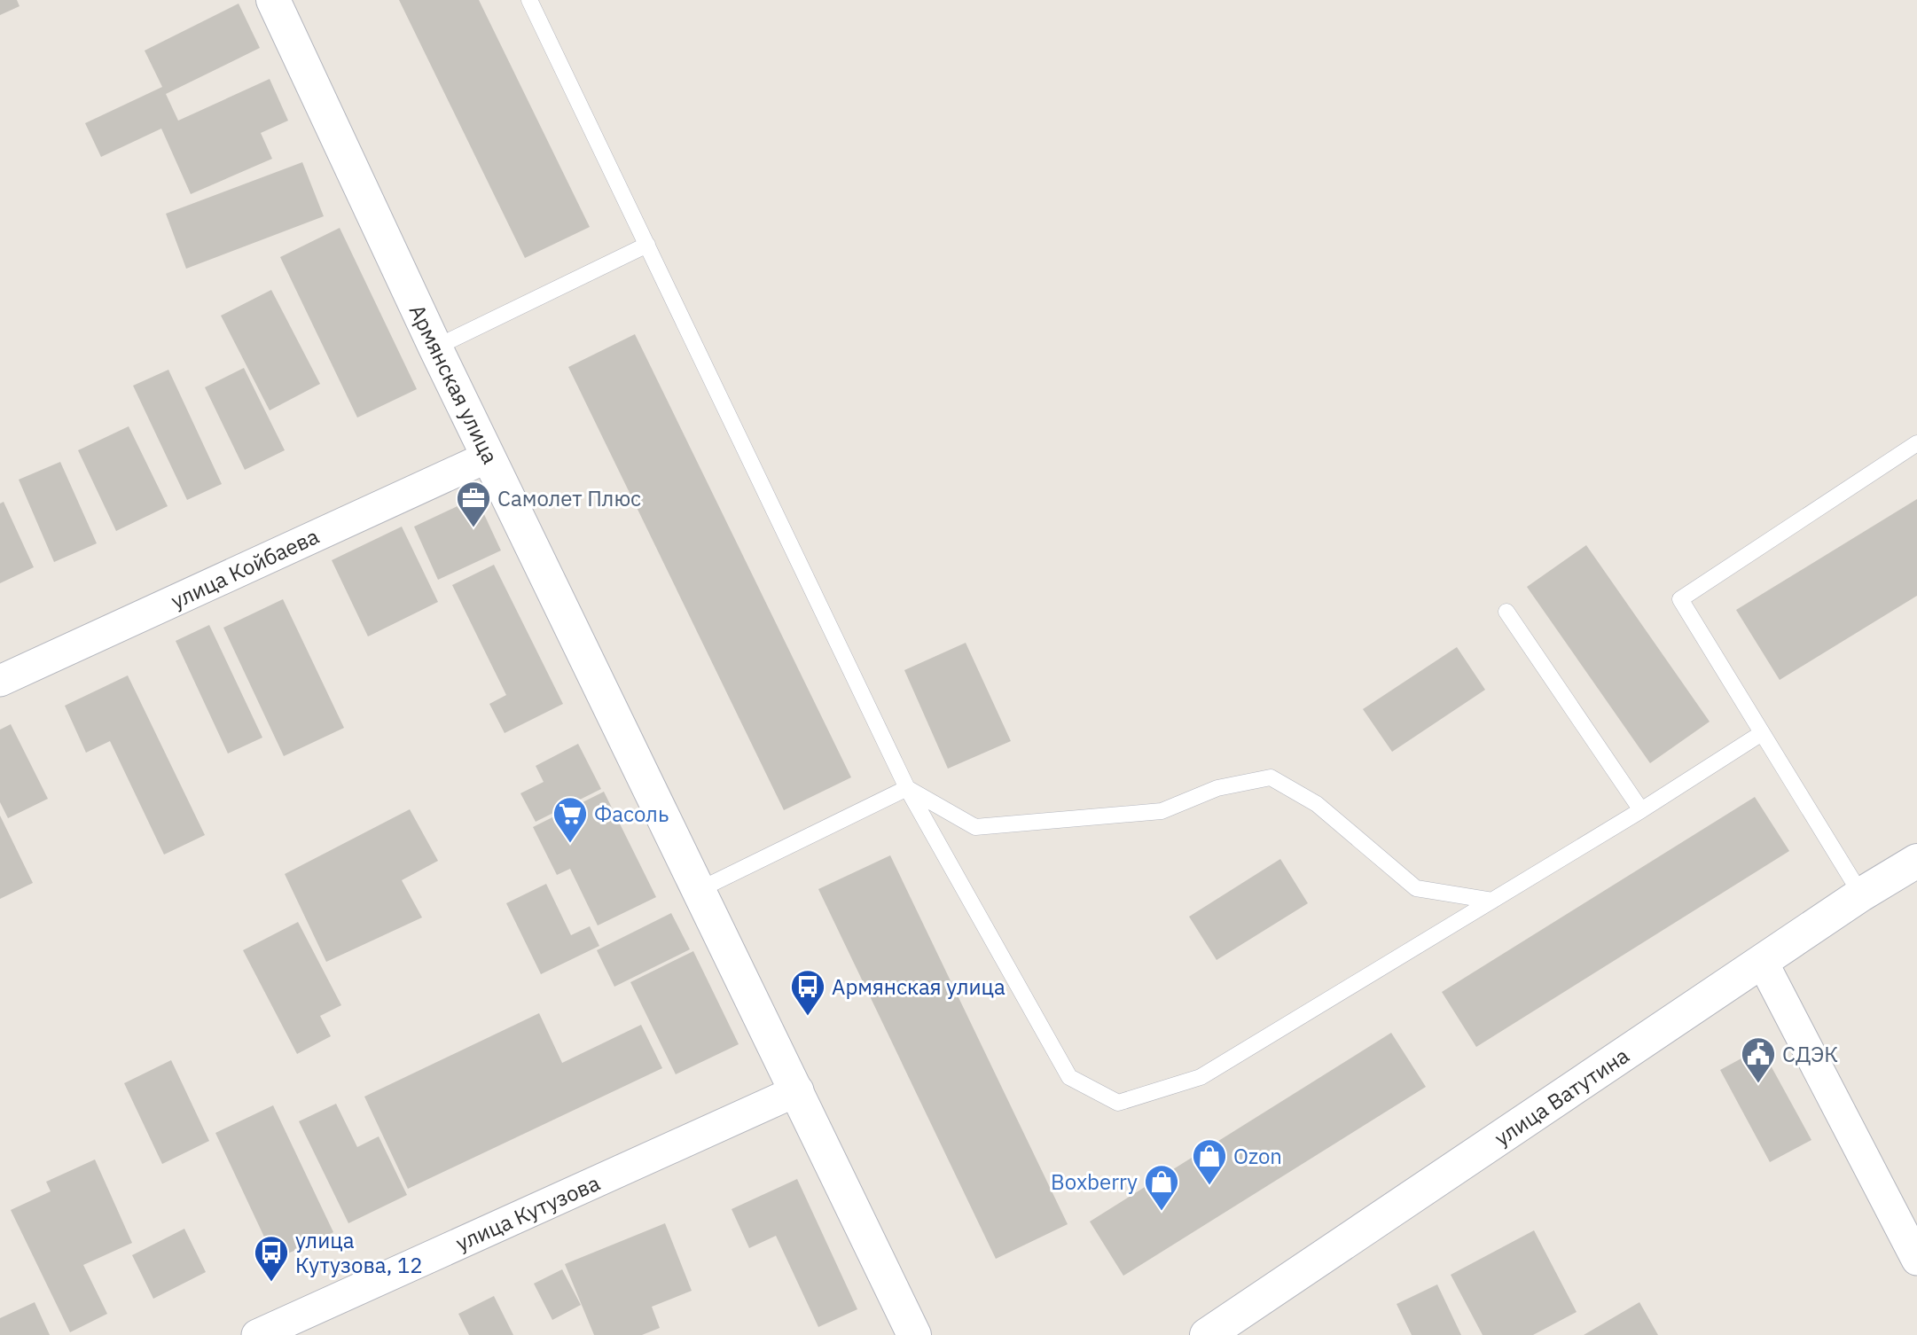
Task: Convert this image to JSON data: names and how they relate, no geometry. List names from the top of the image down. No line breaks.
{"streets":{"main road":["Армянская улица","улица Ватутина"],"street":["улица Койбаева","улица Кутузова"]},"crossings":[["Армянская улица","улица Койбаева"],["Армянская улица","улица Кутузова"]],"places":{"office":["Самолет Плюс"],"supermarket":["Фасоль"],"bus stop":["Армянская улица","улица Кутузова, 12"],"public building":["СДЭК"],"shop":["Ozon","Boxberry"]}}
